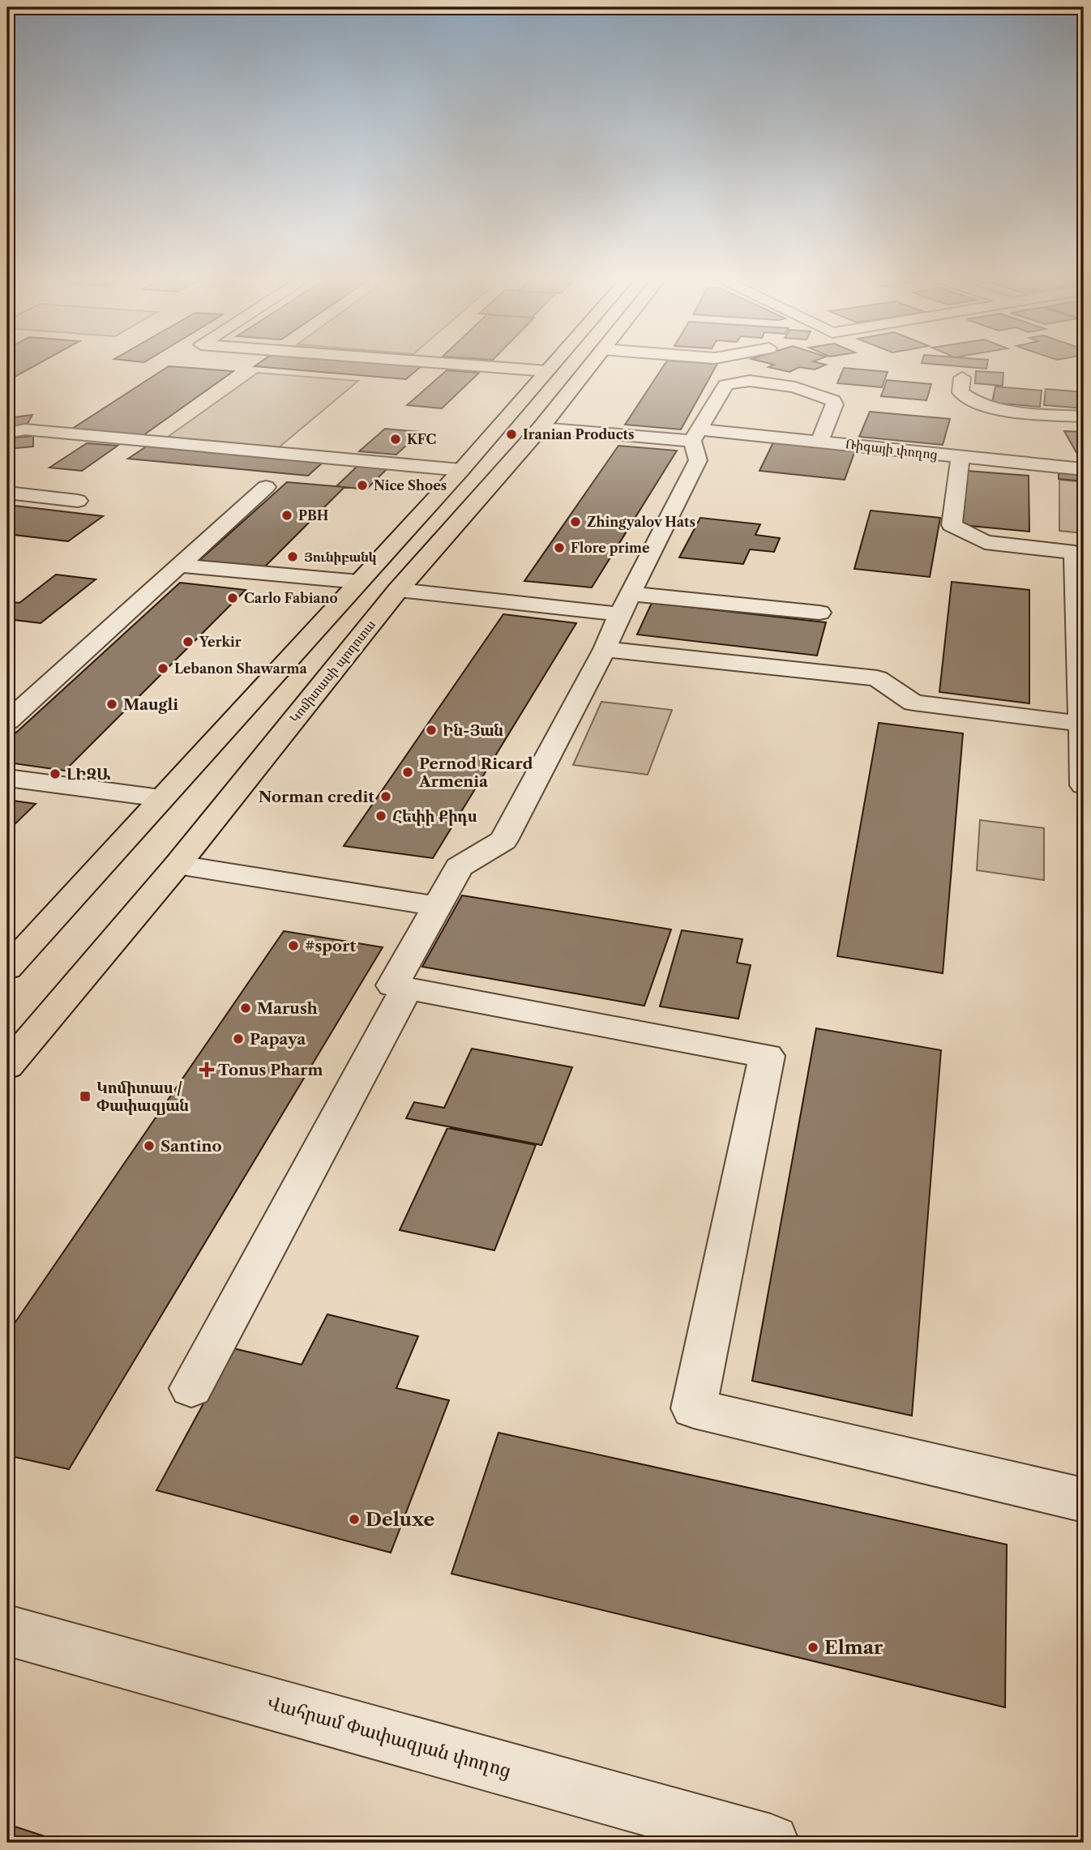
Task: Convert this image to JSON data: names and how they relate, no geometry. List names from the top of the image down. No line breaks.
{"streets":{"main road":["Կոմիտասի պողոտա"],"street":["Ռիգայի փողոց","Վահրամ Փափազյան փողոց"]},"crossings":[["Ռիգայի փողոց","Կոմիտասի պողոտա"]],"places":{"other":["Iranian Products","KFC","Nice Shoes","PBH","Zhingyalov Hats","Flore prime","Յունիբանկ","Carlo Fabiano","Yerkir","Lebanon Shawarma","Maugli","Ին-Յան","Pernod Ricard Armenia","ԼԻԶԱ","Norman credit","Հեփի Քիդս","#sport","Marush","Papaya","Santino","Deluxe","Elmar"],"health":["Tonus Pharm"],"transit":["Կոմիտաս / Փափազյան"]}}
